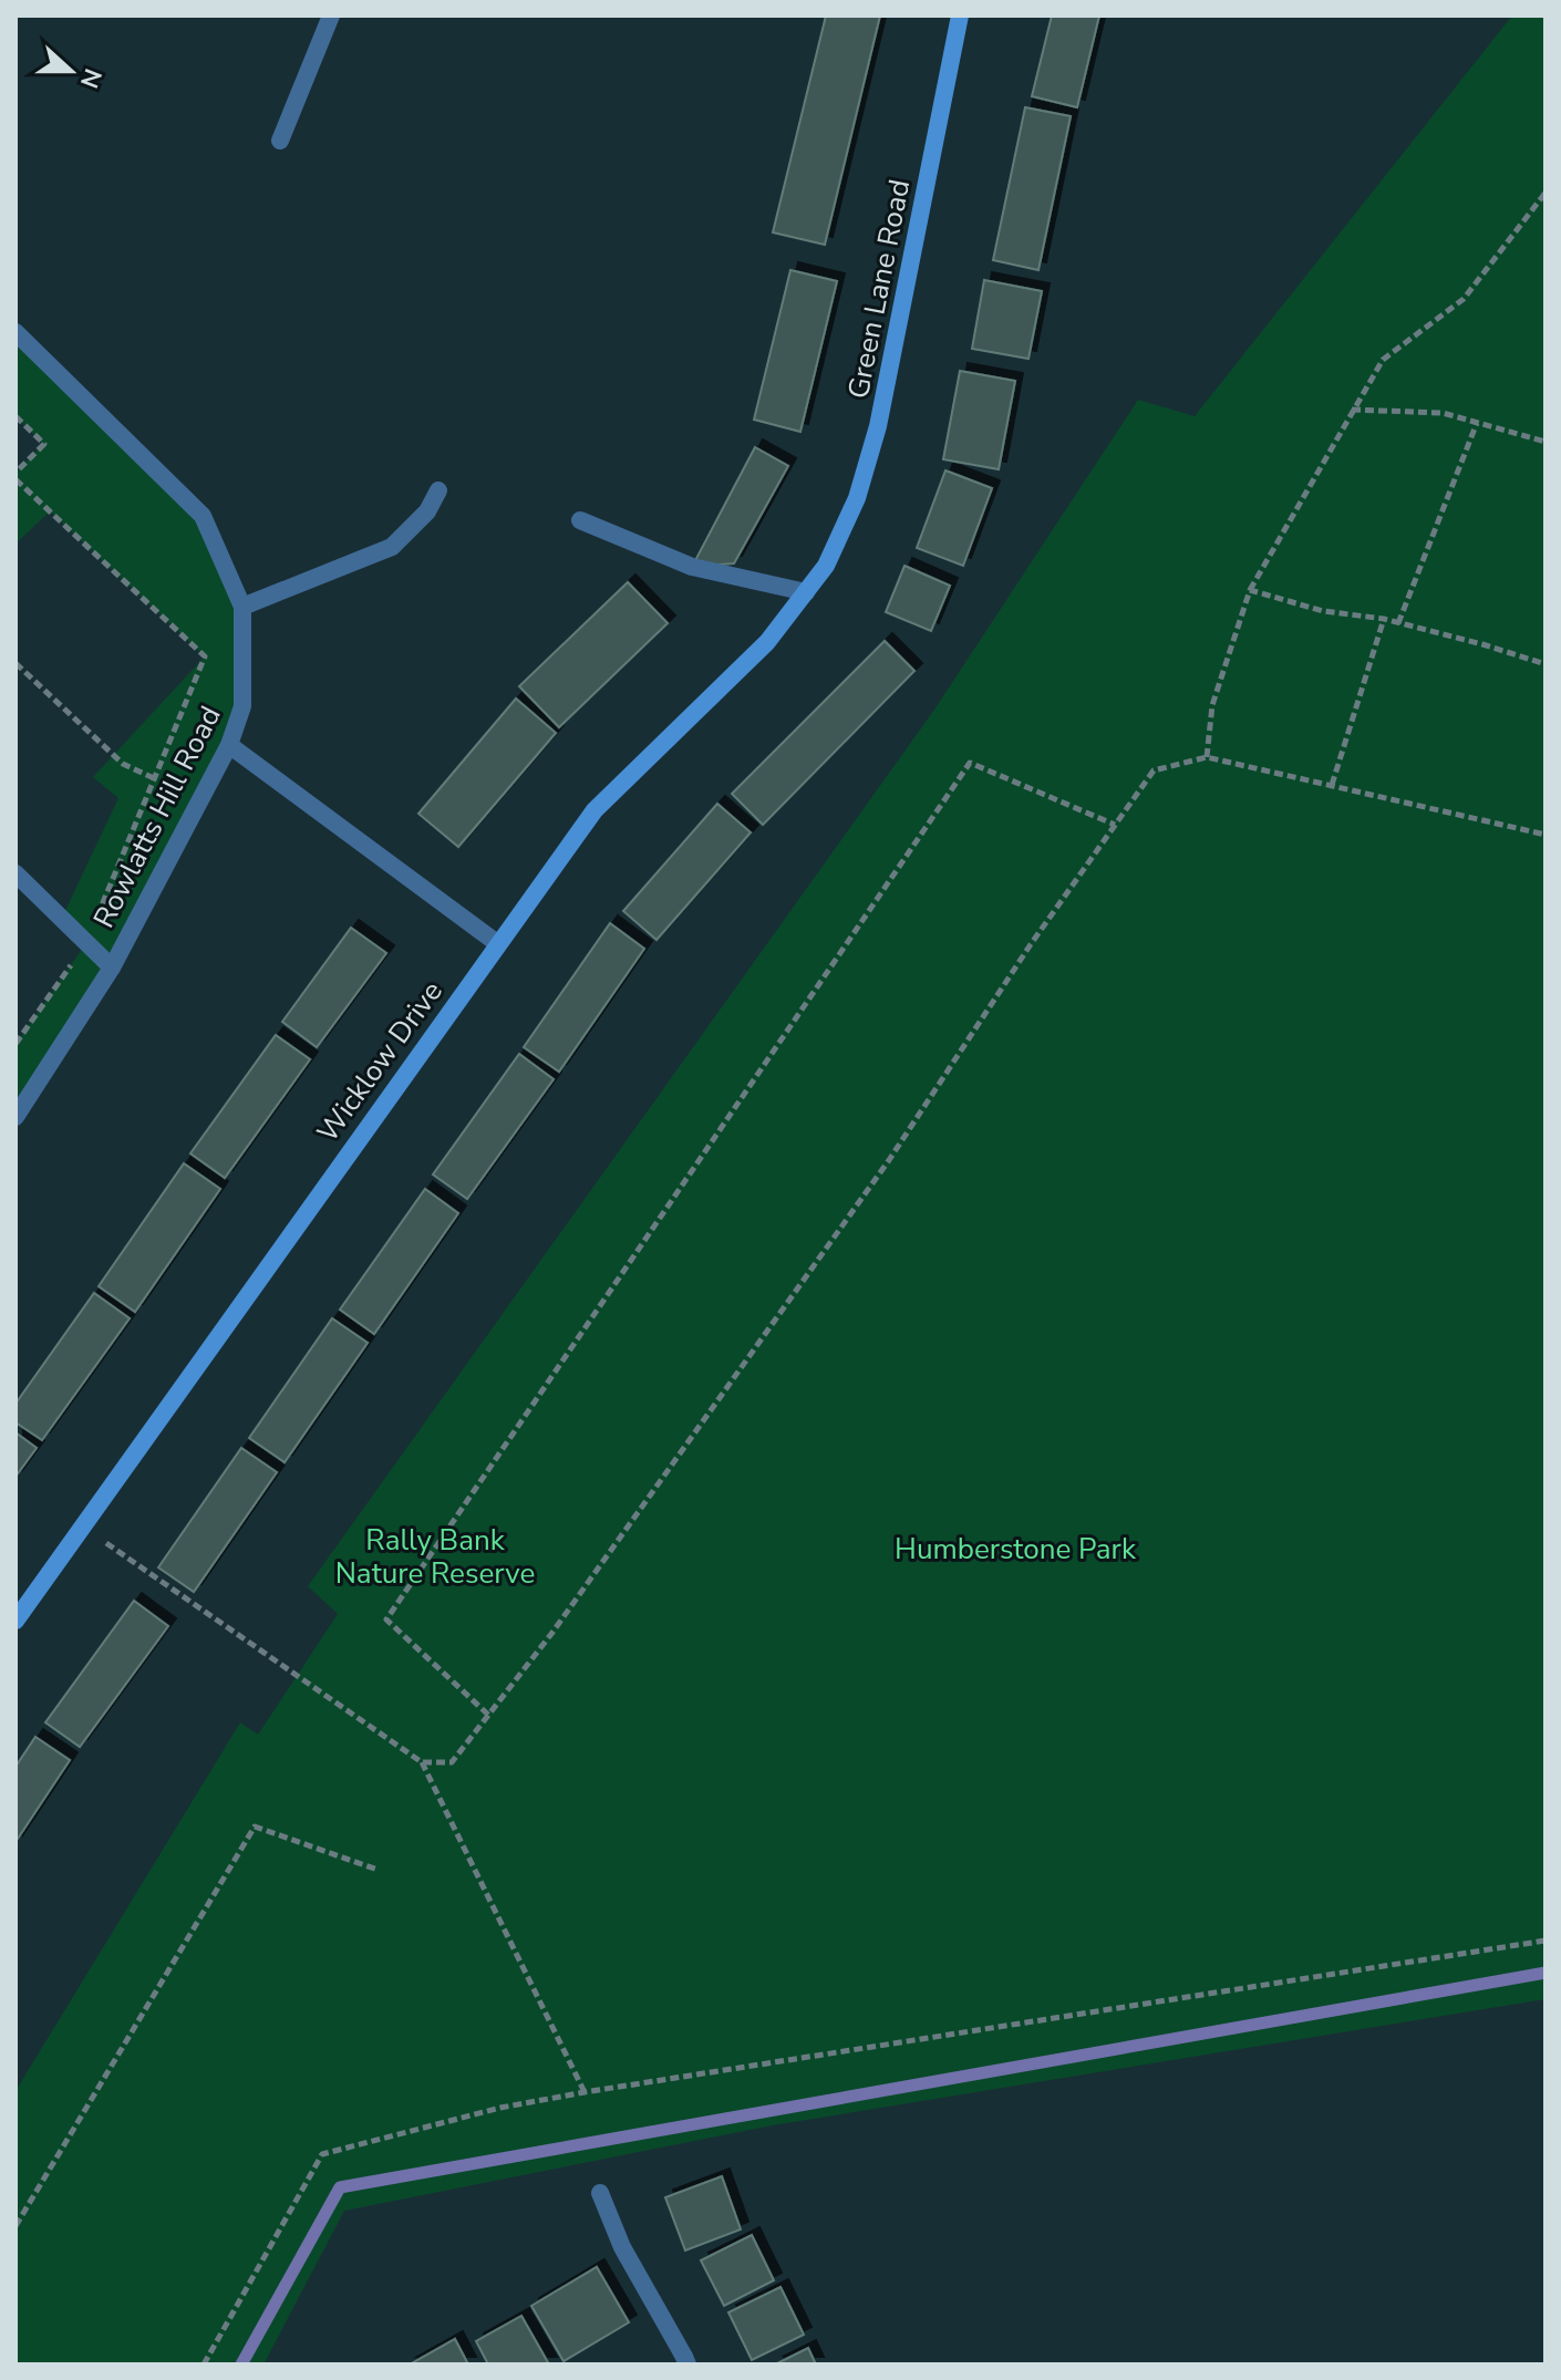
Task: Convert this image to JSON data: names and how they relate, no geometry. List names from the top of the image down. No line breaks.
{"streets":{"street":["Green Lane Road","Rowlatts Hill Road","Wicklow Drive"]},"crossings":[["Green Lane Road","Wicklow Drive"]],"parks":["Rally Bank Nature Reserve","Humberstone Park"],"north":"right"}
